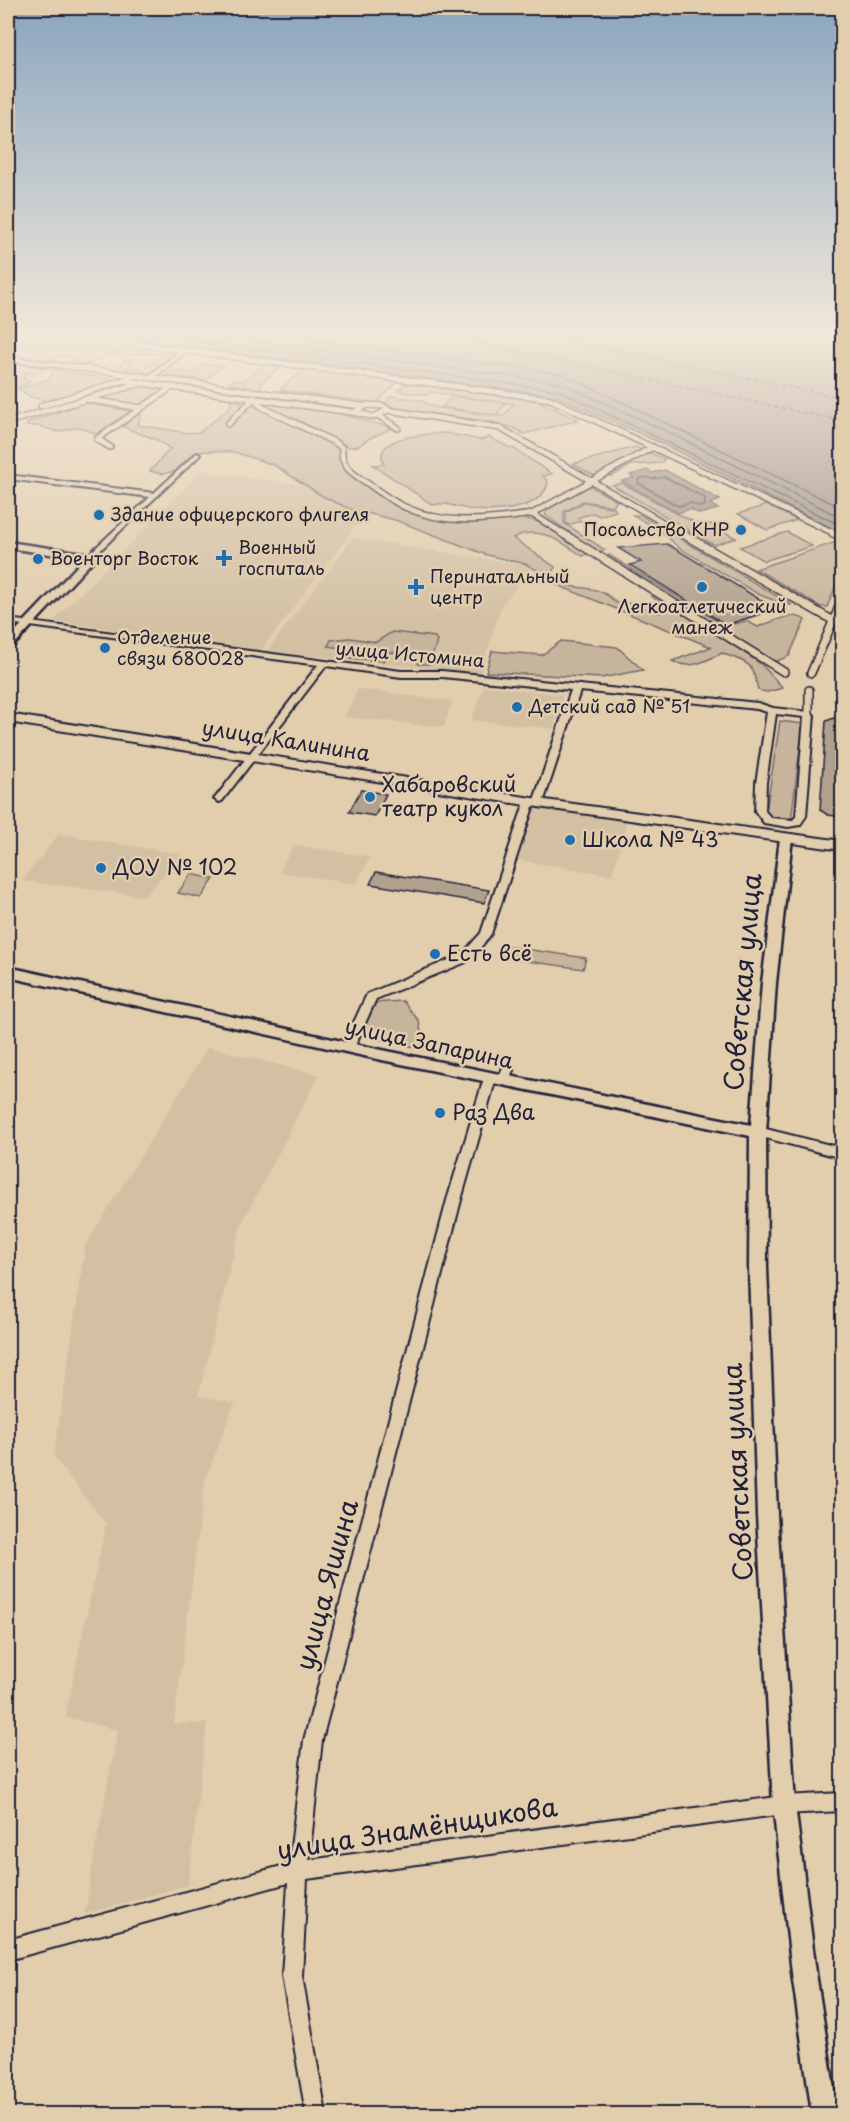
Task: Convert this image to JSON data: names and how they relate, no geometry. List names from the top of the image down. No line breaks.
{"streets":{"main road":["улица Калинина"],"street":["улица Истомина","Советская улица","улица Запарина","улица Яшина","улица Знамёнщикова"]},"crossings":[["улица Истомина","Советская улица"],["улица Калинина","Советская улица"],["Советская улица","улица Запарина"],["Советская улица","улица Знамёнщикова"],["улица Запарина","улица Яшина"],["улица Яшина","улица Знамёнщикова"]],"places":{"other":["Здание офицерского флигеля","Посольство КНР","Военторг Восток","Легкоатлетический манеж","Отделение связи 680028","Детский сад № 51","Хабаровский театр кукол","Школа № 43","ДОУ № 102","Есть всё","Раз Два"],"health":["Военный госпиталь","Перинатальный центр"]}}
